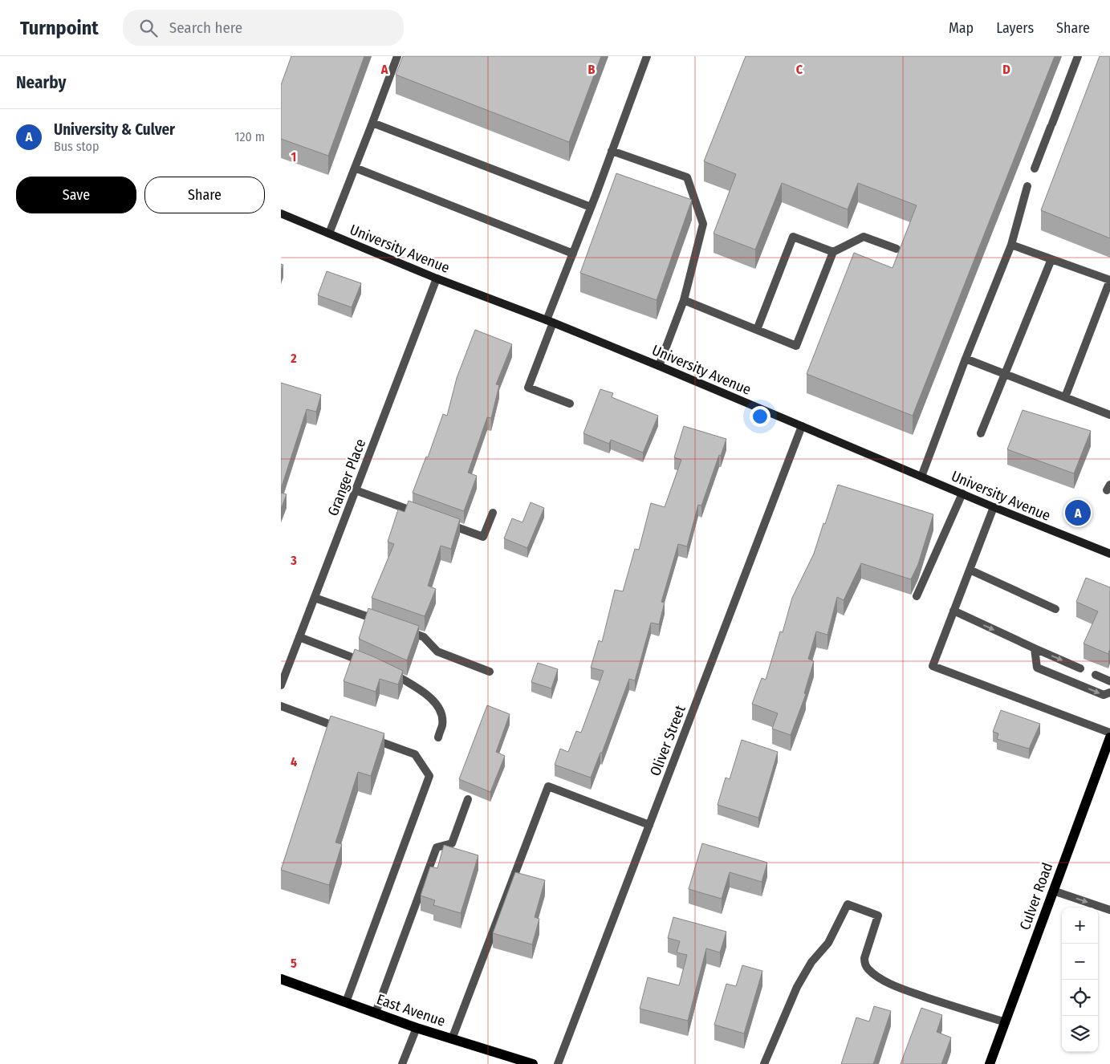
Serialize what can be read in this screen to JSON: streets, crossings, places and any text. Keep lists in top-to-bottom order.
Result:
{
  "streets": {
    "main road": ["University Avenue", "Culver Road", "East Avenue"],
    "street": ["Granger Place", "Oliver Street"]
  },
  "crossings": [
    ["University Avenue", "Granger Place"],
    ["University Avenue", "Oliver Street"]
  ],
  "page": {
    "header": "Turnpoint",
    "search": "Search here",
    "nav": ["Map", "Layers", "Share"],
    "heading": "Nearby",
    "list": [
      {
        "mark": "A",
        "name": "University & Culver",
        "note": "Bus stop",
        "value": "120 m"
      }
    ],
    "buttons": ["Save", "Share"],
    "pins": "A",
    "map_buttons": ["+", "−"]
  },
  "grid": {
    "columns": [
      "A",
      "B",
      "C",
      "D"
    ],
    "rows": [
      "1",
      "2",
      "3",
      "4",
      "5"
    ]
  }
}
